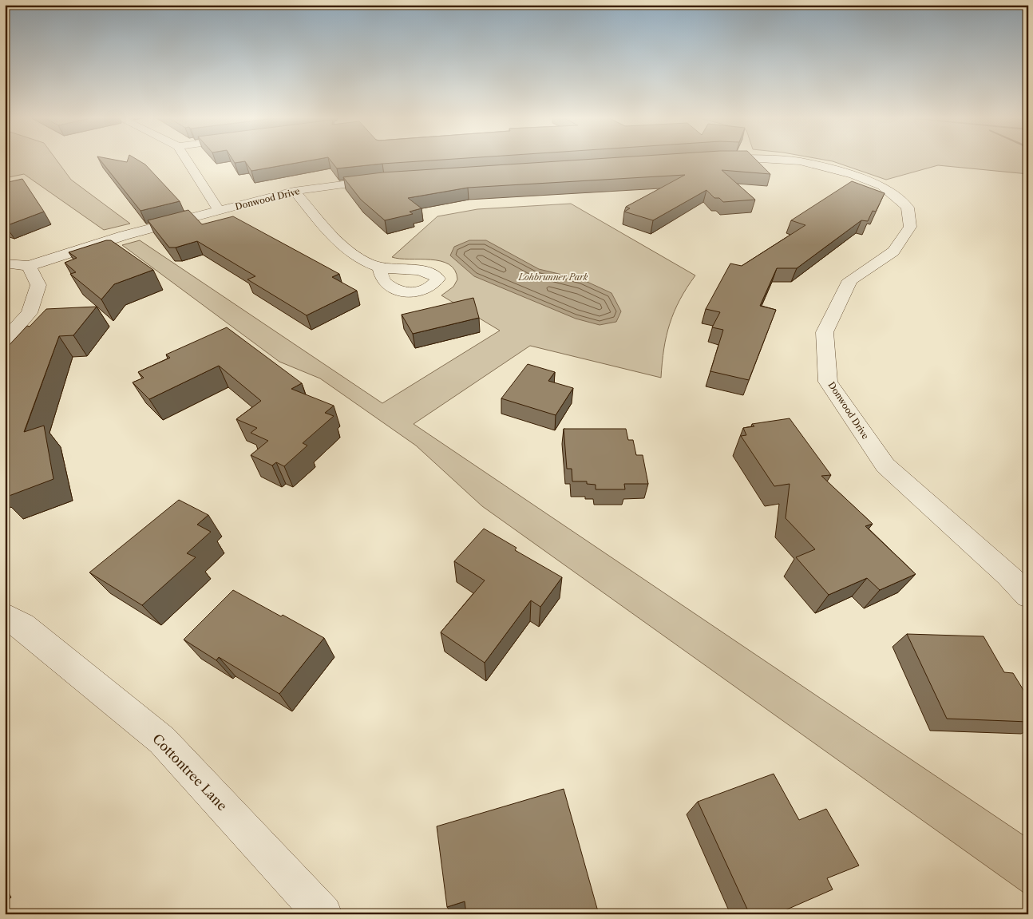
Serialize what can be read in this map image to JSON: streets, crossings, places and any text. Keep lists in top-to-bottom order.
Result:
{
  "streets": {
    "street": ["Donwood Drive", "Cottontree Lane"]
  },
  "parks": ["Lohbrunner Park"]
}
